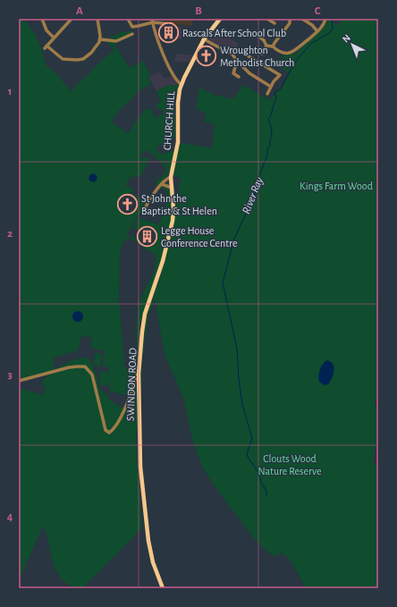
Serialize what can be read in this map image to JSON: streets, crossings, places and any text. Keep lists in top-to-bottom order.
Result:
{
  "streets": {
    "main road": ["CHURCH HILL", "SWINDON ROAD"]
  },
  "crossings": [
    ["CHURCH HILL", "SWINDON ROAD"]
  ],
  "water": ["River Ray"],
  "parks": ["Kings Farm Wood", "Clouts Wood Nature Reserve"],
  "places": {
    "building": ["Rascals After School Club", "Legge House Conference Centre"],
    "church": ["Wroughton Methodist Church", "St John the Baptist & St Helen"]
  },
  "north": "top left",
  "grid": {
    "columns": ["A", "B", "C"],
    "rows": [
      "1",
      "2",
      "3",
      "4"
    ]
  }
}
